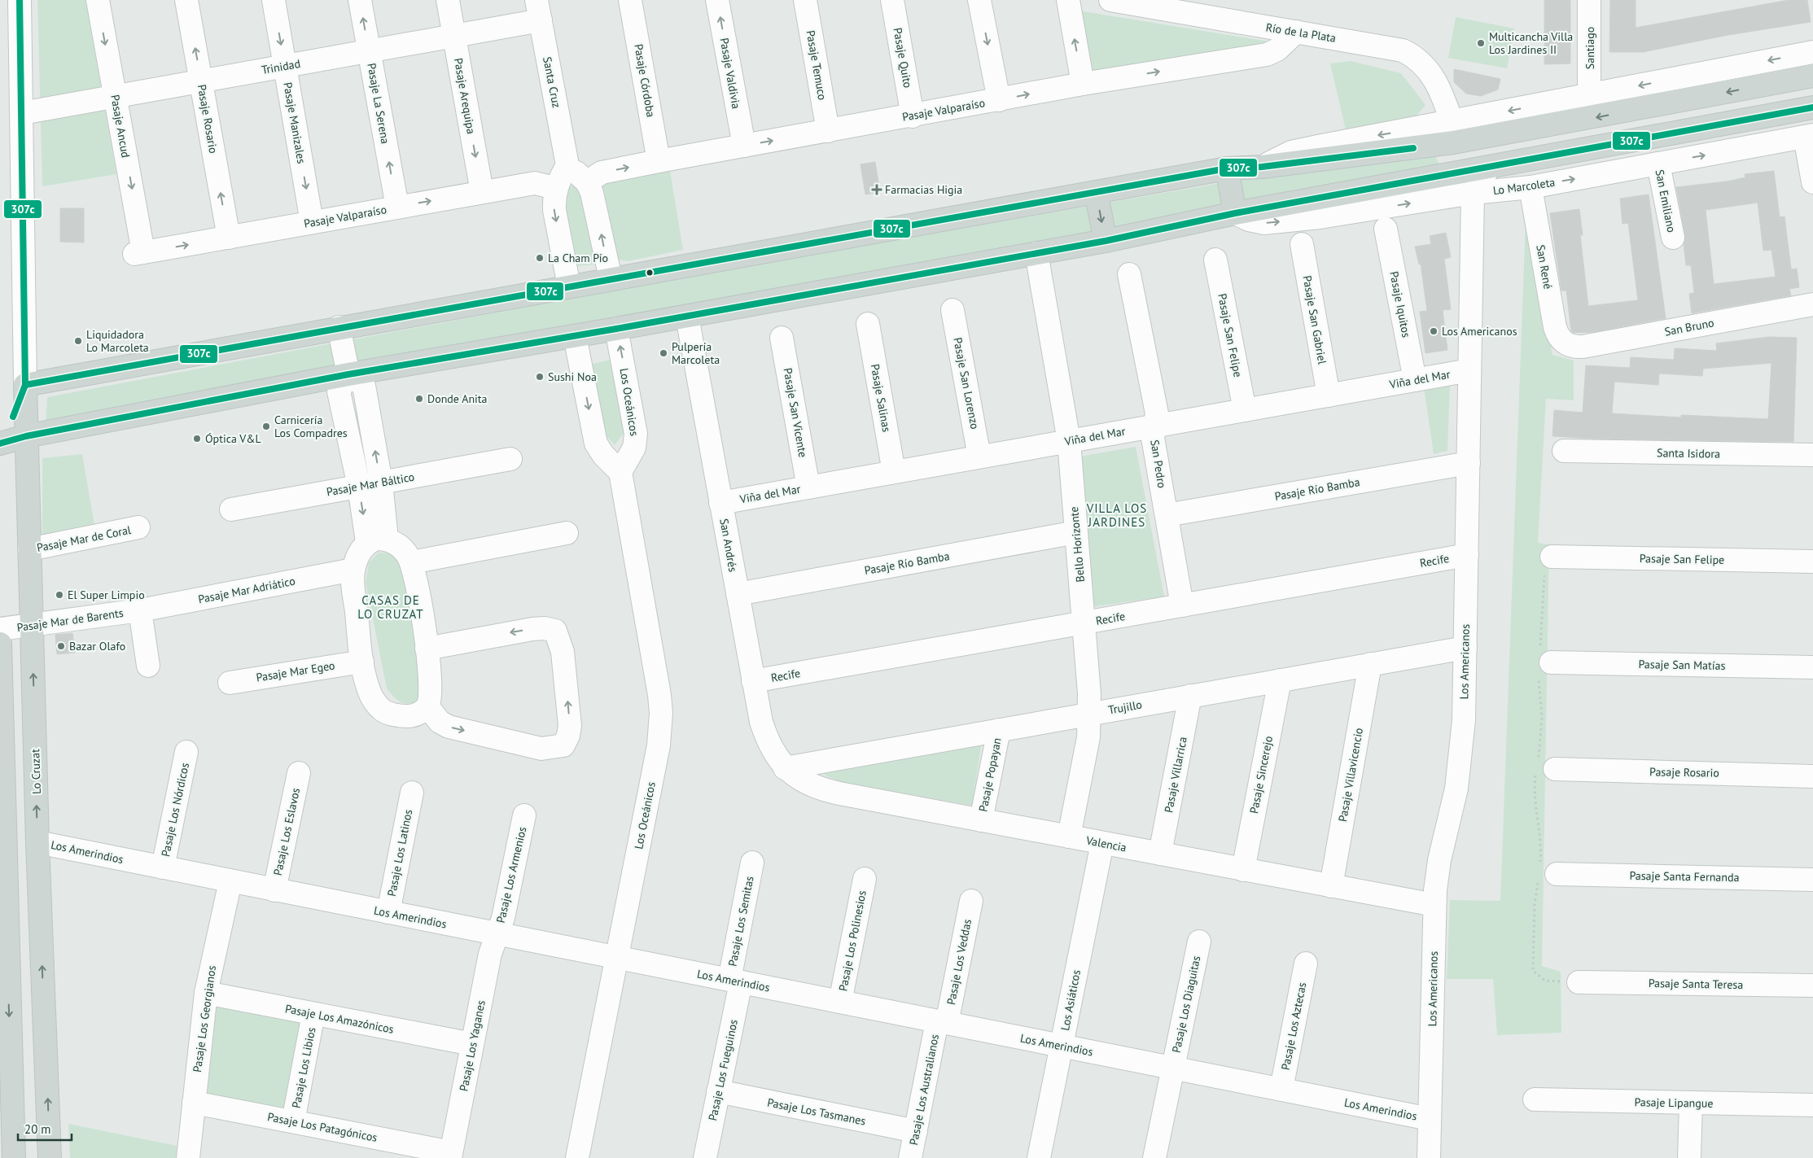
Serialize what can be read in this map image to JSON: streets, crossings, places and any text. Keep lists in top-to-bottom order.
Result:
{
  "streets": {
    "main road": ["Lo Cruzat"],
    "street": [
      "Río de la Plata",
      "Santiago",
      "Pasaje Quito",
      "Pasaje Temuco",
      "Trinidad",
      "Pasaje Valdivia",
      "Pasaje Córdoba",
      "Santa Cruz",
      "Pasaje Arequipa",
      "Pasaje La Serena",
      "Pasaje Valparaíso",
      "Pasaje Rosario",
      "Pasaje Manizales",
      "Pasaje Ancud",
      "Lo Marcoleta",
      "San Emiliano",
      "San René",
      "Pasaje Iquitos",
      "Pasaje San Gabriel",
      "San Bruno",
      "Pasaje San Felipe",
      "Viña del Mar",
      "Pasaje San Lorenzo",
      "Pasaje Salinas",
      "Los Oceánicos",
      "Pasaje San Vicente",
      "Santa Isidora",
      "San Pedro",
      "Pasaje Mar Báltico",
      "Pasaje Río Bamba",
      "Pasaje Mar de Coral",
      "Bello Horizonte",
      "San Andrés",
      "Recife",
      "Pasaje Mar Adriático",
      "Pasaje Mar de Barents",
      "Los Americanos",
      "Pasaje San Matías",
      "Pasaje Mar Egeo",
      "Trujillo",
      "Pasaje Popayan",
      "Pasaje Villarrica",
      "Pasaje Sincerejo",
      "Pasaje Villavicencio",
      "Pasaje Los Nórdicos",
      "Pasaje Los Eslavos",
      "Valencia",
      "Los Amerindios",
      "Pasaje Los Latinos",
      "Pasaje Los Armenios",
      "Pasaje Santa Fernanda",
      "Pasaje Los Semitas",
      "Pasaje Los Polinesios",
      "Pasaje Los Veddas",
      "Pasaje Santa Teresa",
      "Los Asiáticos",
      "Pasaje Los Diaguitas",
      "Pasaje Los Georgianos",
      "Pasaje Los Amazónicos",
      "Pasaje Los Aztecas",
      "Pasaje Los Yaganes",
      "Pasaje Los Libios",
      "Pasaje Los Fueguinos",
      "Pasaje Los Australianos",
      "Pasaje Lipangue",
      "Pasaje Los Tasmanes",
      "Pasaje Los Patagónicos"
    ]
  },
  "crossings": [
    ["Río de la Plata", "Pasaje Valparaíso"],
    ["Pasaje Quito", "Pasaje Valparaíso"],
    ["Pasaje Temuco", "Pasaje Valparaíso"],
    ["Trinidad", "Santa Cruz"],
    ["Trinidad", "Pasaje Arequipa"],
    ["Trinidad", "Pasaje La Serena"],
    ["Trinidad", "Pasaje Rosario"],
    ["Trinidad", "Pasaje Manizales"],
    ["Trinidad", "Pasaje Ancud"],
    ["Trinidad", "Lo Cruzat"],
    ["Pasaje Valdivia", "Pasaje Valparaíso"],
    ["Pasaje Córdoba", "Pasaje Valparaíso"],
    ["Pasaje Arequipa", "Pasaje Valparaíso"],
    ["Pasaje La Serena", "Pasaje Valparaíso"],
    ["Pasaje Valparaíso", "Pasaje Rosario"],
    ["Pasaje Valparaíso", "Pasaje Manizales"],
    ["Pasaje Valparaíso", "Pasaje Ancud"],
    ["Lo Marcoleta", "San Emiliano"],
    ["Lo Marcoleta", "San René"],
    ["Lo Marcoleta", "Los Americanos"],
    ["San René", "San Bruno"],
    ["Pasaje Iquitos", "Viña del Mar"],
    ["Pasaje San Gabriel", "Viña del Mar"],
    ["Pasaje San Felipe", "Viña del Mar"],
    ["Viña del Mar", "Pasaje San Lorenzo"],
    ["Viña del Mar", "Pasaje Salinas"],
    ["Viña del Mar", "Pasaje San Vicente"],
    ["Viña del Mar", "San Pedro"],
    ["Viña del Mar", "Bello Horizonte"],
    ["Viña del Mar", "San Andrés"],
    ["Viña del Mar", "Los Americanos"],
    ["Los Oceánicos", "Los Amerindios"],
    ["San Pedro", "Pasaje Río Bamba"],
    ["San Pedro", "Recife"],
    ["Pasaje Río Bamba", "Bello Horizonte"],
    ["Pasaje Río Bamba", "San Andrés"],
    ["Pasaje Río Bamba", "Los Americanos"],
    ["Pasaje Mar de Coral", "Lo Cruzat"],
    ["Bello Horizonte", "Recife"],
    ["Bello Horizonte", "Trujillo"],
    ["Bello Horizonte", "Valencia"],
    ["San Andrés", "Recife"],
    ["San Andrés", "Trujillo"],
    ["San Andrés", "Valencia"],
    ["Recife", "Los Americanos"],
    ["Pasaje Mar Adriático", "Pasaje Mar de Barents"],
    ["Pasaje Mar de Barents", "Lo Cruzat"],
    ["Los Americanos", "Trujillo"],
    ["Los Americanos", "Valencia"],
    ["Los Americanos", "Los Amerindios"],
    ["Trujillo", "Pasaje Popayan"],
    ["Trujillo", "Pasaje Villarrica"],
    ["Trujillo", "Pasaje Sincerejo"],
    ["Trujillo", "Pasaje Villavicencio"],
    ["Trujillo", "Valencia"],
    ["Lo Cruzat", "Los Amerindios"],
    ["Pasaje Popayan", "Valencia"],
    ["Pasaje Villarrica", "Valencia"],
    ["Pasaje Sincerejo", "Valencia"],
    ["Pasaje Villavicencio", "Valencia"],
    ["Pasaje Los Nórdicos", "Los Amerindios"],
    ["Pasaje Los Eslavos", "Los Amerindios"],
    ["Valencia", "Los Asiáticos"],
    ["Los Amerindios", "Pasaje Los Latinos"],
    ["Los Amerindios", "Pasaje Los Armenios"],
    ["Los Amerindios", "Pasaje Los Semitas"],
    ["Los Amerindios", "Pasaje Los Polinesios"],
    ["Los Amerindios", "Pasaje Los Veddas"],
    ["Los Amerindios", "Los Asiáticos"],
    ["Los Amerindios", "Pasaje Los Diaguitas"],
    ["Los Amerindios", "Pasaje Los Georgianos"],
    ["Los Amerindios", "Pasaje Los Aztecas"],
    ["Los Amerindios", "Pasaje Los Yaganes"],
    ["Los Amerindios", "Pasaje Los Fueguinos"],
    ["Los Amerindios", "Pasaje Los Australianos"],
    ["Pasaje Los Armenios", "Pasaje Los Yaganes"],
    ["Pasaje Los Semitas", "Pasaje Los Fueguinos"],
    ["Pasaje Los Veddas", "Pasaje Los Australianos"],
    ["Pasaje Los Georgianos", "Pasaje Los Amazónicos"],
    ["Pasaje Los Georgianos", "Pasaje Los Patagónicos"],
    ["Pasaje Los Amazónicos", "Pasaje Los Yaganes"],
    ["Pasaje Los Amazónicos", "Pasaje Los Libios"],
    ["Pasaje Los Yaganes", "Pasaje Los Patagónicos"],
    ["Pasaje Los Libios", "Pasaje Los Patagónicos"],
    ["Pasaje Los Fueguinos", "Pasaje Los Tasmanes"],
    ["Pasaje Los Australianos", "Pasaje Los Tasmanes"]
  ],
  "one_way": [
    "Pasaje Valdivia",
    "Pasaje Arequipa",
    "Pasaje La Serena",
    "Pasaje Valparaíso",
    "Pasaje Rosario",
    "Pasaje Manizales",
    "Pasaje Ancud",
    "Lo Cruzat"
  ],
  "districts": ["VILLA LOS JARDINES", "CASAS DE LO CRUZAT"],
  "places": {
    "other": [
      "Multicancha Villa Los Jardines II",
      "La Cham Pío",
      "Los Americanos",
      "Liquidadora Lo Marcoleta",
      "Pulpería Marcoleta",
      "Sushi Noa",
      "Donde Anita",
      "Carnicería Los Compadres",
      "Óptica V&L",
      "El Super Limpio",
      "Bazar Olafo"
    ],
    "health": ["Farmacias Higia"]
  },
  "lines": ["transit line 307c"],
  "scale_bar": "20 m"
}
